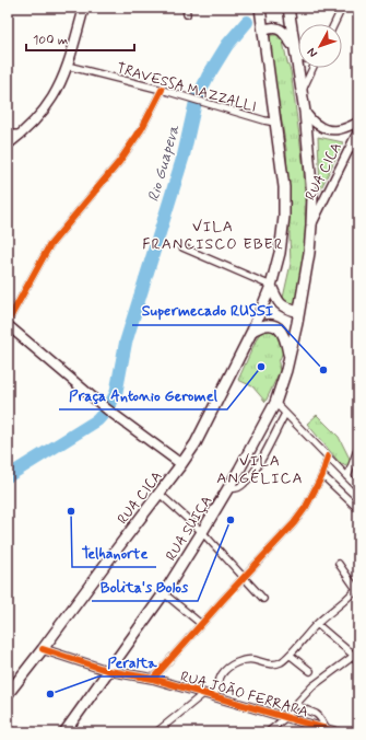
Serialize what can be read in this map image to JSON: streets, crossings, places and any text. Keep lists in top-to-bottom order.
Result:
{
  "streets": {
    "main road": ["RUA CICA", "RUA SUIÇA"],
    "street": ["TRAVESSA MAZZALLI", "RUA JOÃO FERRARA"]
  },
  "crossings": [
    ["TRAVESSA MAZZALLI", "RUA CICA"],
    ["RUA CICA", "RUA SUIÇA"],
    ["RUA CICA", "RUA JOÃO FERRARA"],
    ["RUA SUIÇA", "RUA JOÃO FERRARA"]
  ],
  "districts": ["VILA FRANCISCO EBER", "VILA ANGÉLICA"],
  "water": ["Rio Guapeva"],
  "places": [
    "Praça Antonio Geromel",
    "Supermecado RUSSI",
    "Telhanorte",
    "Bolita's Bolos",
    "Peralta"
  ],
  "scale_bar": "100 m",
  "north": "bottom left"
}
